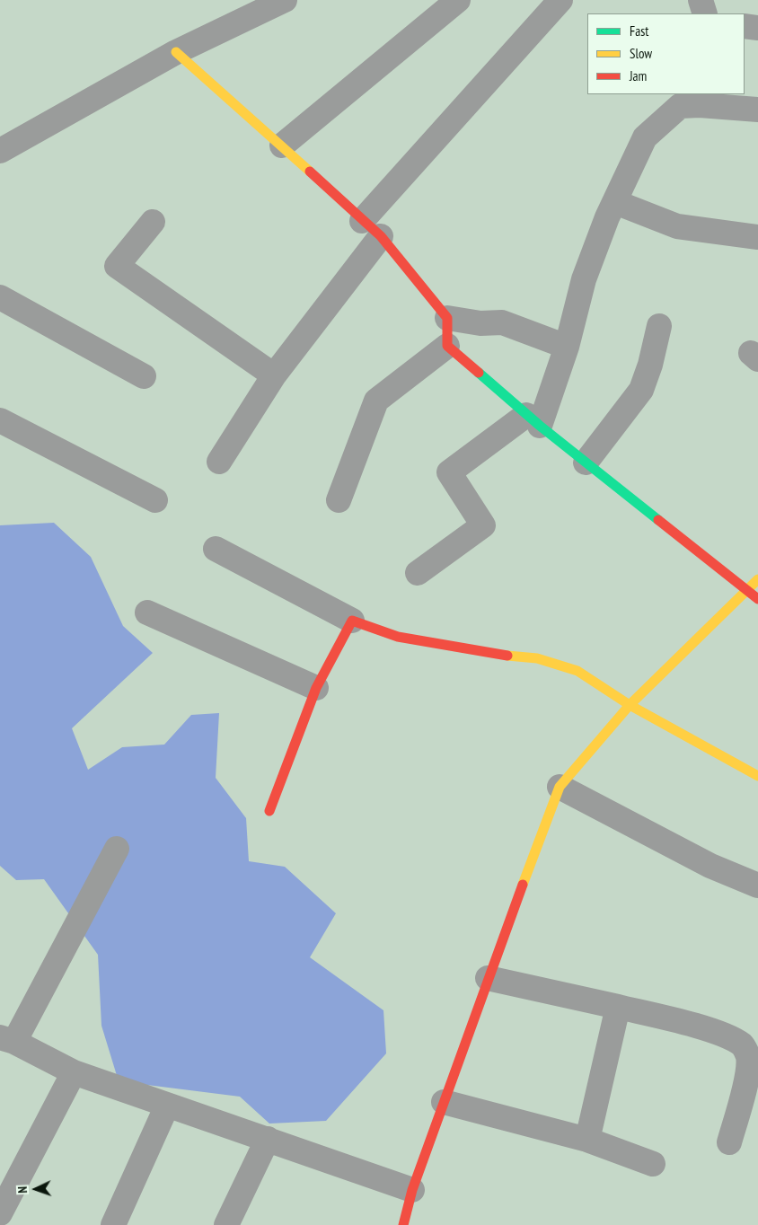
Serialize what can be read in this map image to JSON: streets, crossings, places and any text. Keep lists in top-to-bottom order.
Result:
{
  "legend": ["Fast", "Slow", "Jam"],
  "north": "left"
}
